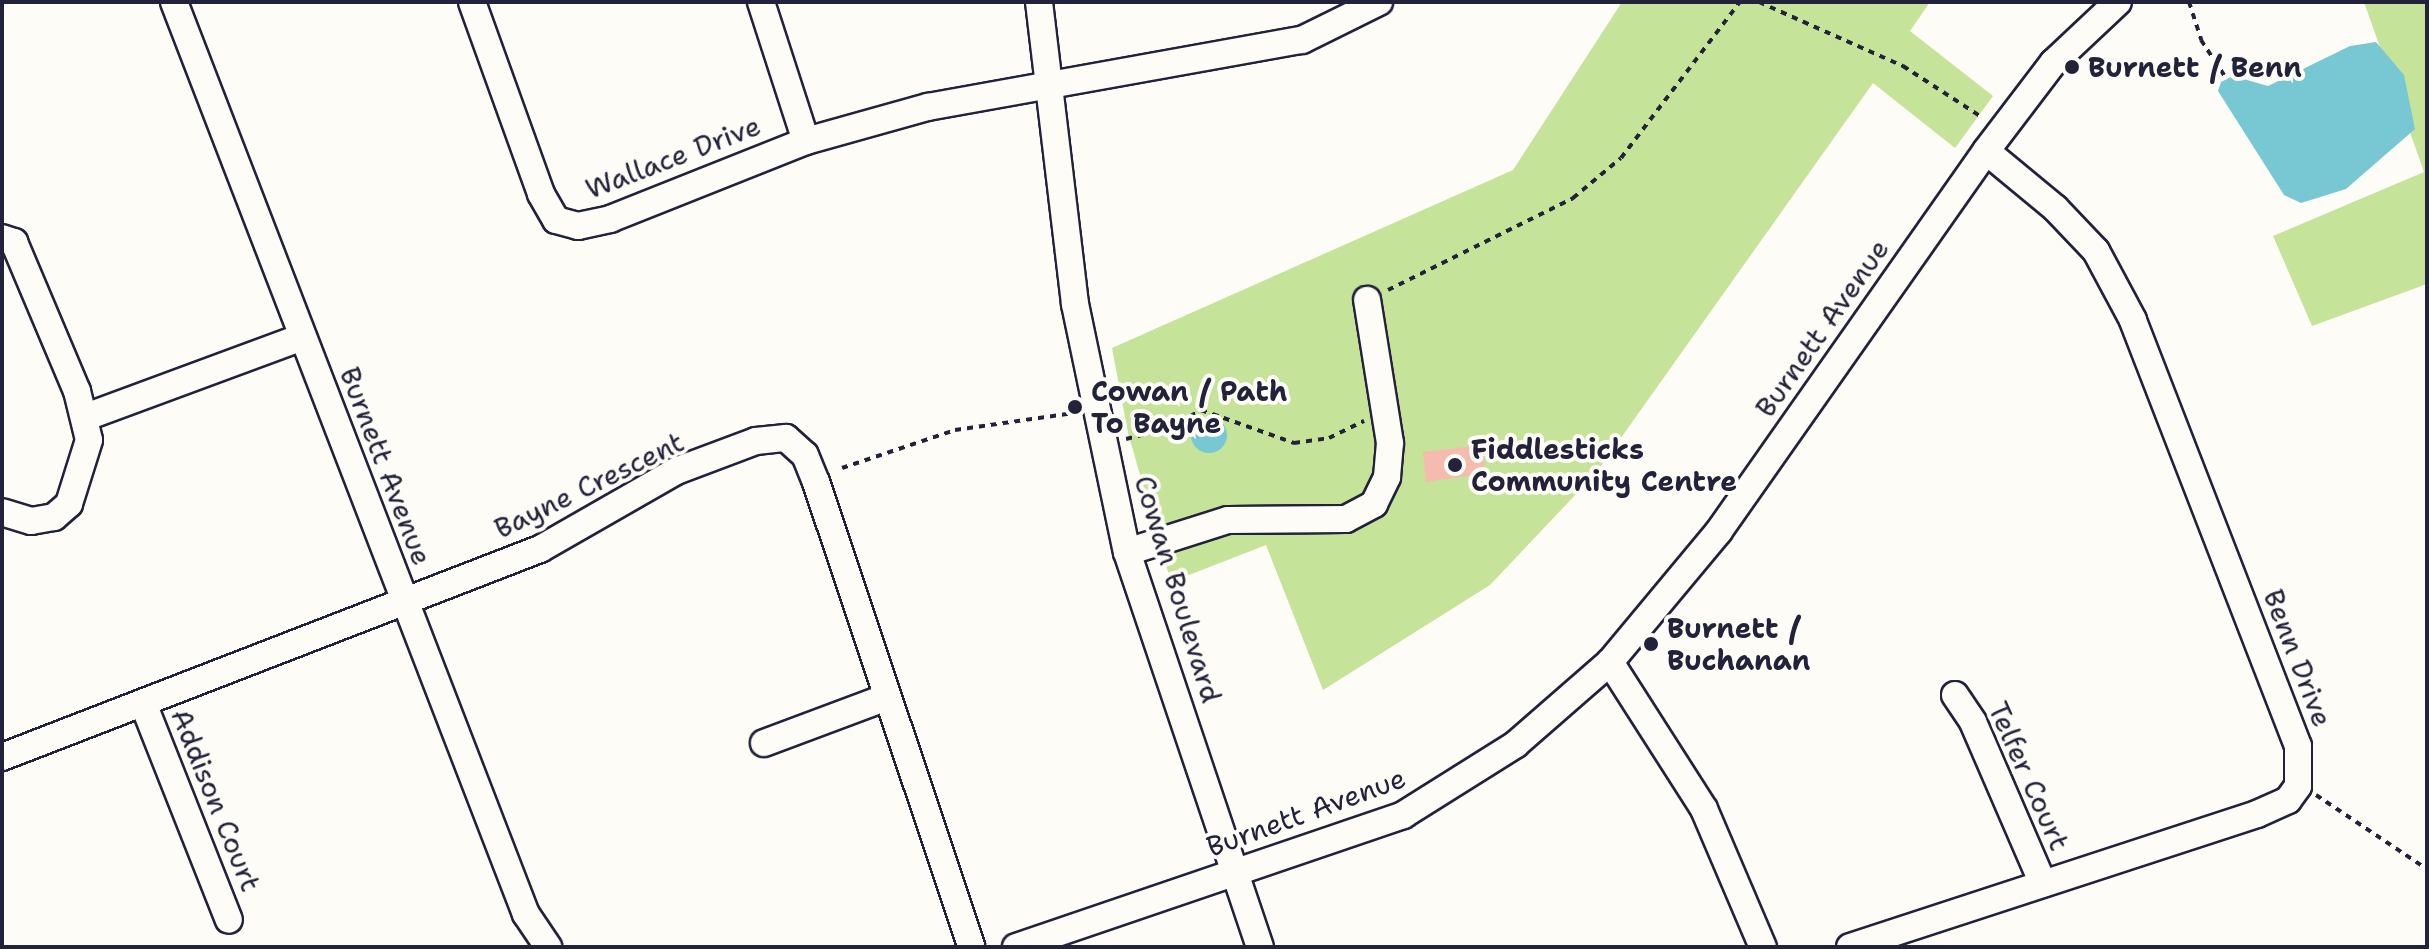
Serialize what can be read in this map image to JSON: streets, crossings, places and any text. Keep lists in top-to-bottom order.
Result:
{
  "streets": {
    "street": [
      "Wallace Drive",
      "Burnett Avenue",
      "Bayne Crescent",
      "Cowan Boulevard",
      "Benn Drive",
      "Telfer Court",
      "Addison Court"
    ]
  },
  "crossings": [
    ["Wallace Drive", "Cowan Boulevard"],
    ["Burnett Avenue", "Bayne Crescent"],
    ["Burnett Avenue", "Cowan Boulevard"],
    ["Burnett Avenue", "Benn Drive"],
    ["Bayne Crescent", "Addison Court"]
  ],
  "places": [
    "Burnett / Benn",
    "Cowan / Path To Bayne",
    "Fiddlesticks Community Centre",
    "Burnett / Buchanan"
  ]
}
